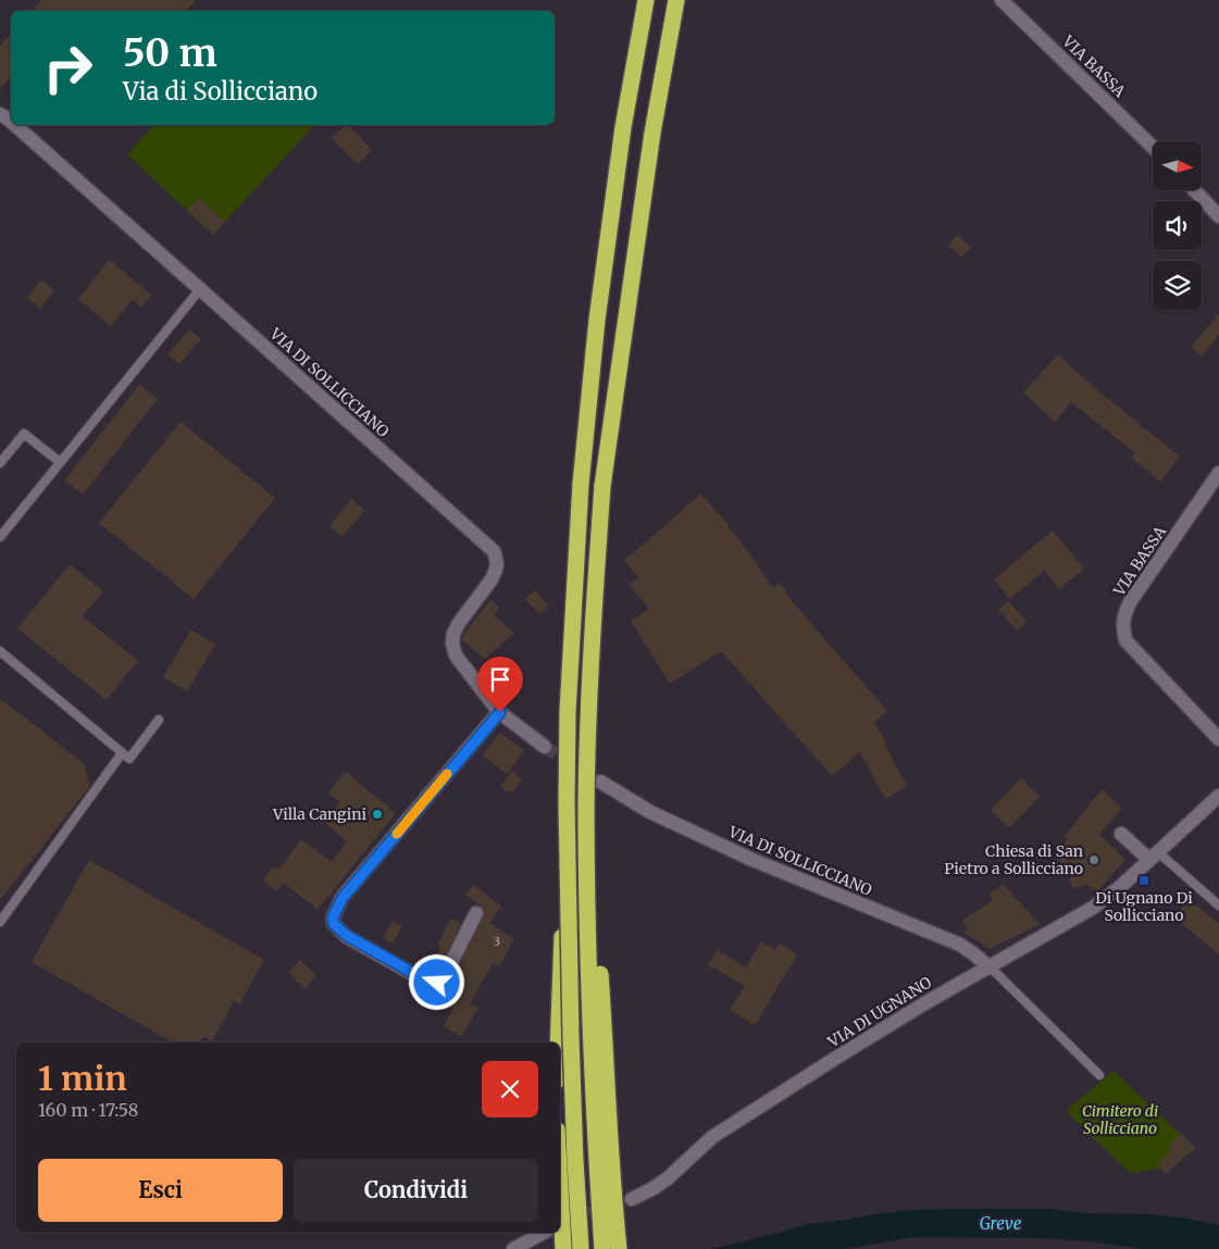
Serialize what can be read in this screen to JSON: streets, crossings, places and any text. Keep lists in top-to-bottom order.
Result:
{
  "streets": {
    "street": ["VIA BASSA", "VIA DI SOLLICCIANO", "VIA DI UGNANO"]
  },
  "crossings": [
    ["VIA DI SOLLICCIANO", "VIA DI UGNANO"]
  ],
  "water": ["Greve"],
  "parks": ["Cimitero di Sollicciano"],
  "places": {
    "other": ["Villa Cangini", "Chiesa di San Pietro a Sollicciano"],
    "transit": ["Di Ugnano Di Sollicciano"]
  },
  "house_numbers": ["3"],
  "north": "right",
  "page": {
    "turn": ["50 m", "Via di Sollicciano"],
    "heading": ["1 min", "160 m · 17:58"],
    "buttons": ["Esci", "Condividi"]
  }
}
